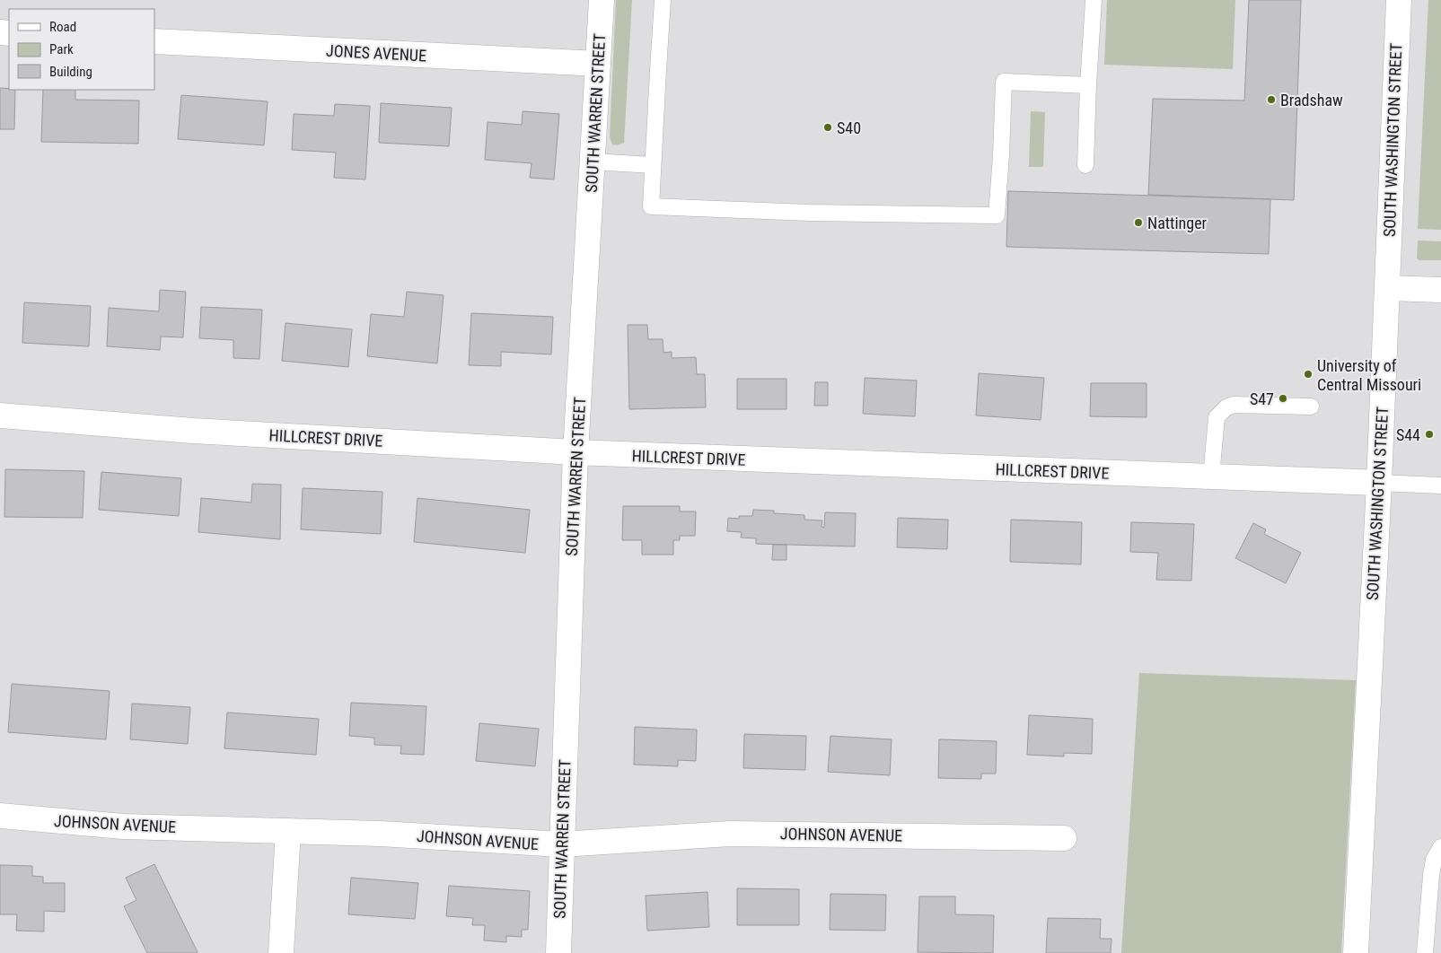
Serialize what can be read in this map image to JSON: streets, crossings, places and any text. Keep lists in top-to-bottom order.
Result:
{
  "streets": {
    "street": [
      "JONES AVENUE",
      "SOUTH WARREN STREET",
      "SOUTH WASHINGTON STREET",
      "HILLCREST DRIVE",
      "JOHNSON AVENUE"
    ]
  },
  "crossings": [
    ["JONES AVENUE", "SOUTH WARREN STREET"],
    ["SOUTH WARREN STREET", "HILLCREST DRIVE"],
    ["SOUTH WARREN STREET", "JOHNSON AVENUE"],
    ["SOUTH WASHINGTON STREET", "HILLCREST DRIVE"]
  ],
  "places": [
    "Bradshaw",
    "S40",
    "Nattinger",
    "University of Central Missouri",
    "S47",
    "S44"
  ],
  "legend": ["Road", "Park", "Building"]
}
